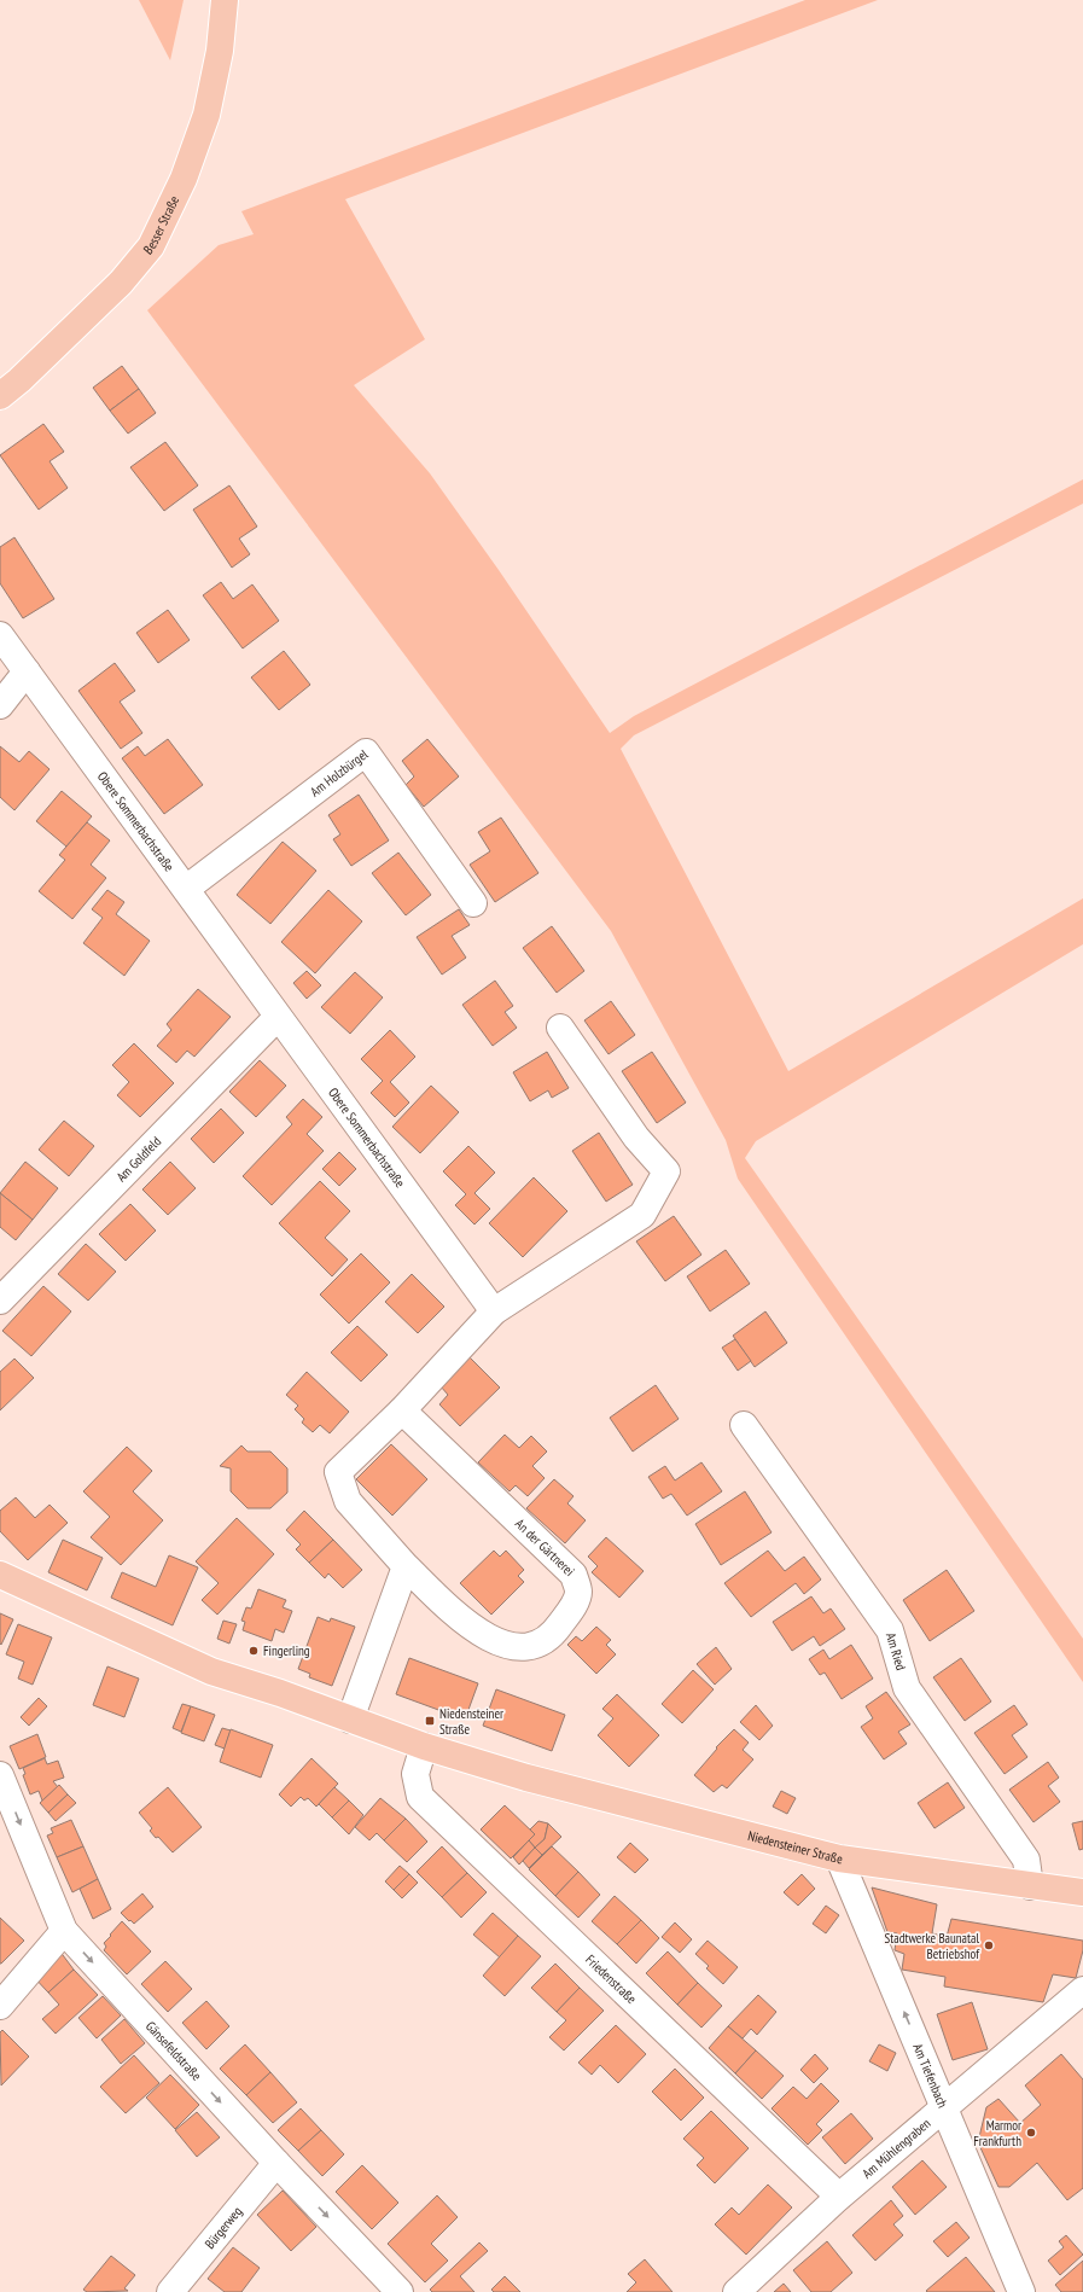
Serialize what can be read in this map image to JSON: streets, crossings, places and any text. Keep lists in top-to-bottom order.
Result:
{
  "streets": {
    "main road": ["Besser Straße", "Niedensteiner Straße"],
    "street": [
      "Am Holzbürgel",
      "Obere Sommerbachstraße",
      "Am Goldfeld",
      "An der Gärtnerei",
      "Am Ried",
      "Friedenstraße",
      "Gänsefeldstraße",
      "Am Tiefenbach",
      "Am Mühlengraben",
      "Bürgerweg"
    ]
  },
  "crossings": [
    ["Am Holzbürgel", "Obere Sommerbachstraße"],
    ["Obere Sommerbachstraße", "Am Goldfeld"],
    ["Obere Sommerbachstraße", "An der Gärtnerei"],
    ["Am Ried", "Niedensteiner Straße"],
    ["Niedensteiner Straße", "Friedenstraße"],
    ["Niedensteiner Straße", "Am Tiefenbach"],
    ["Friedenstraße", "Am Mühlengraben"],
    ["Gänsefeldstraße", "Bürgerweg"],
    ["Am Tiefenbach", "Am Mühlengraben"]
  ],
  "one_way": ["Gänsefeldstraße", "Am Tiefenbach"],
  "places": {
    "other": ["Fingerling", "Stadtwerke Baunatal Betriebshof", "Marmor Frankfurth"],
    "transit": ["Niedensteiner Straße"]
  }
}
